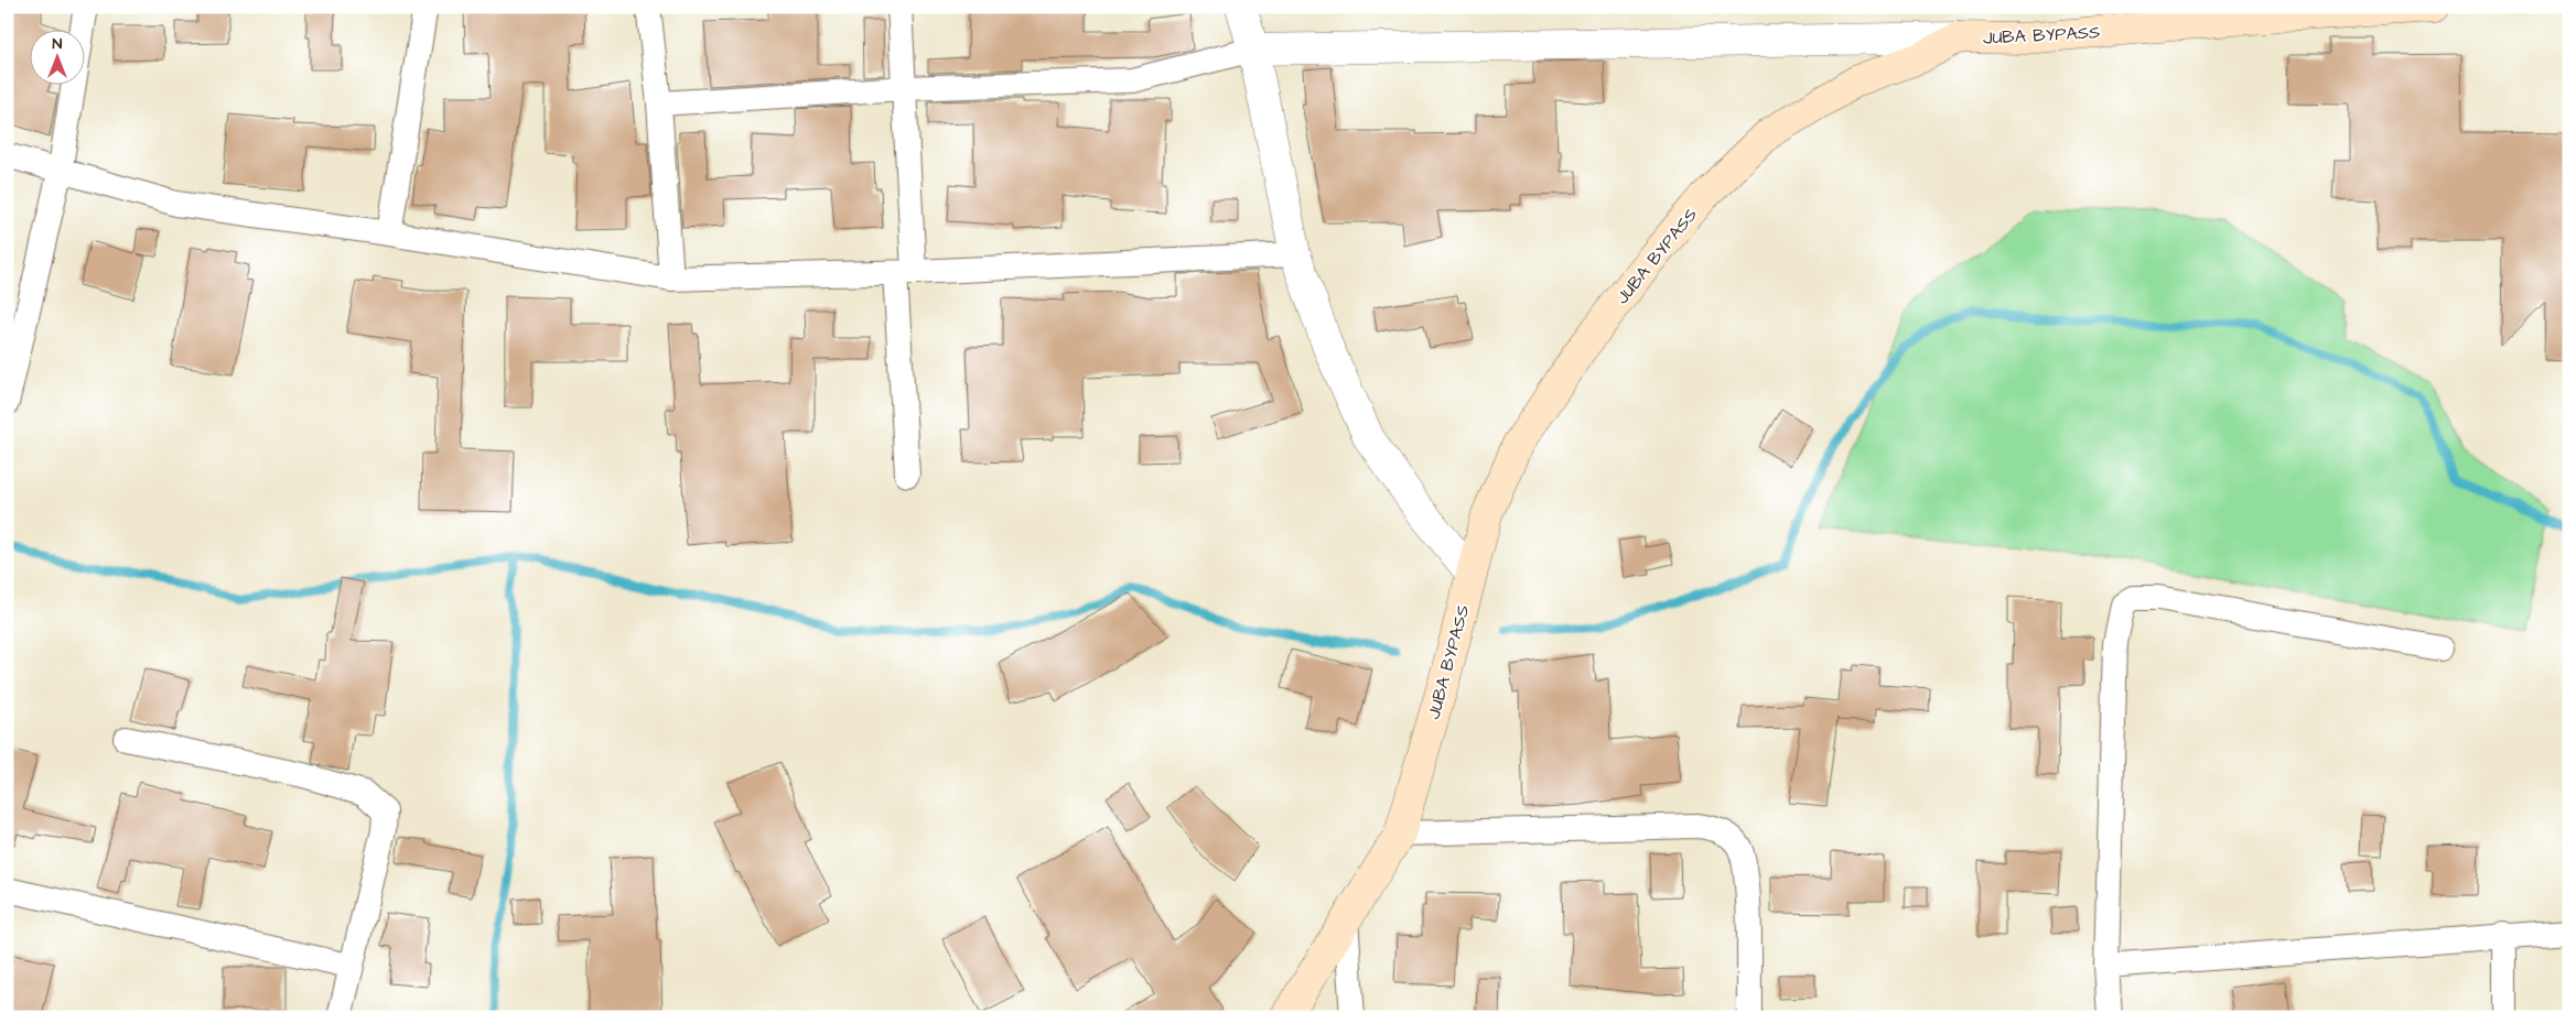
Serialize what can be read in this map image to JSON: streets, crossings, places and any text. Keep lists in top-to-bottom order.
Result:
{
  "streets": {
    "main road": ["JUBA BYPASS"]
  },
  "north": "top"
}
